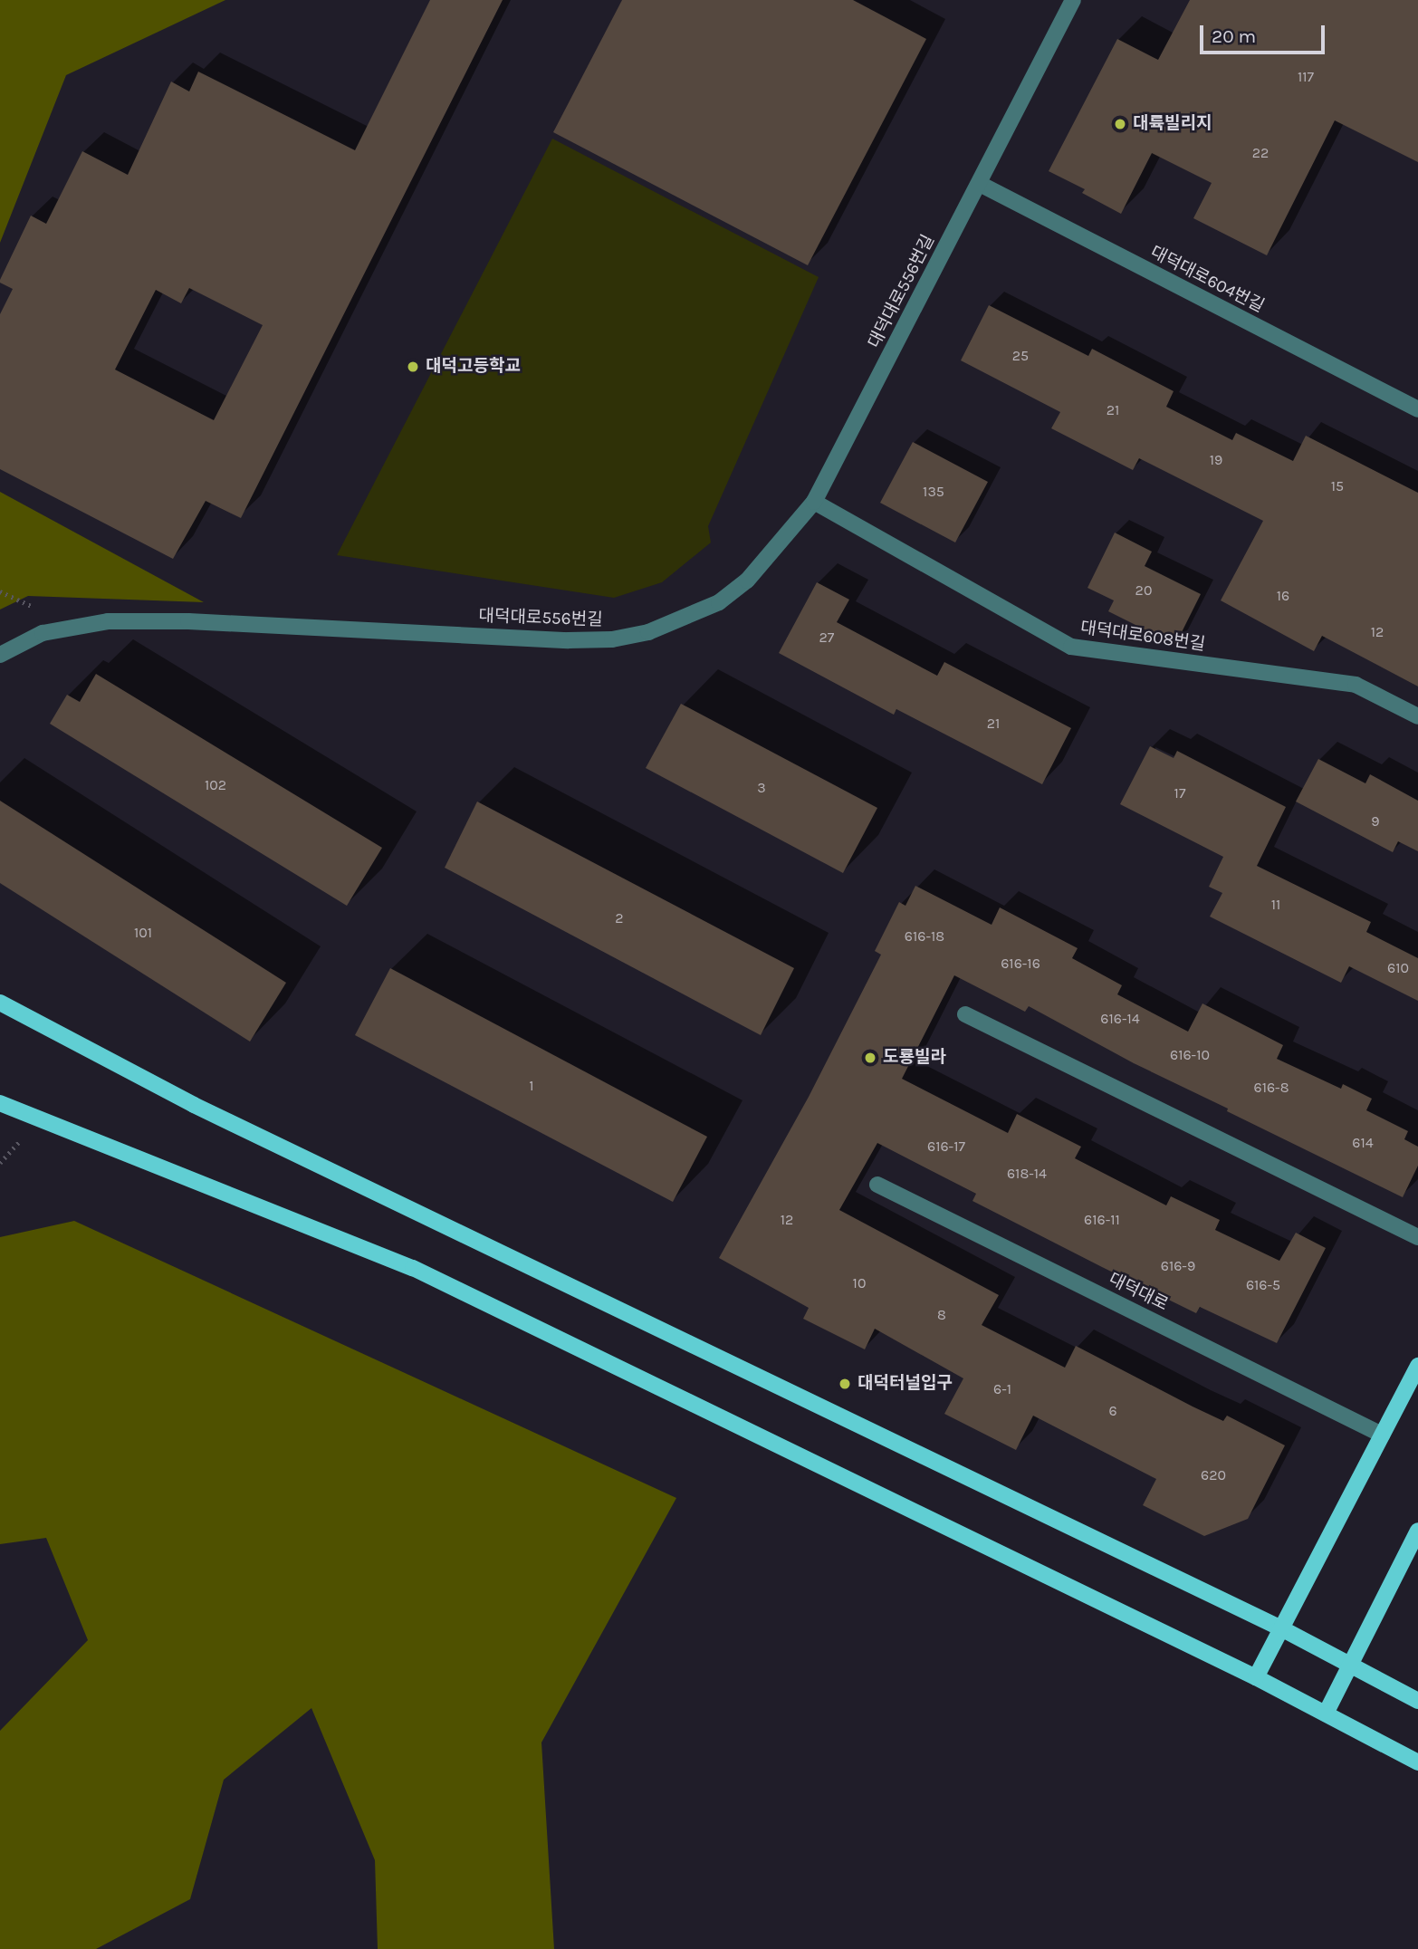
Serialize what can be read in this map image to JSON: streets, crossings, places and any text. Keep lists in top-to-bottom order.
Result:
{
  "streets": {
    "street": [
      "대덕대로604번길",
      "대덕대로556번길",
      "대덕대로608번길",
      "대덕대로"
    ]
  },
  "crossings": [
    ["대덕대로604번길", "대덕대로556번길"],
    ["대덕대로556번길", "대덕대로608번길"]
  ],
  "places": [
    "대륙빌리지",
    "대덕고등학교",
    "도룡빌라",
    "대덕터널입구"
  ],
  "house_numbers": [
    "117",
    "22",
    "25",
    "21",
    "19",
    "15",
    "135",
    "20",
    "16",
    "12",
    "27",
    "21",
    "102",
    "3",
    "17",
    "9",
    "11",
    "2",
    "101",
    "616-18",
    "616-16",
    "610",
    "616-14",
    "616-10",
    "1",
    "616-8",
    "614",
    "616-17",
    "618-14",
    "12",
    "616-11",
    "616-9",
    "10",
    "616-5",
    "8",
    "6-1",
    "6",
    "620"
  ],
  "scale_bar": "20 m"
}
